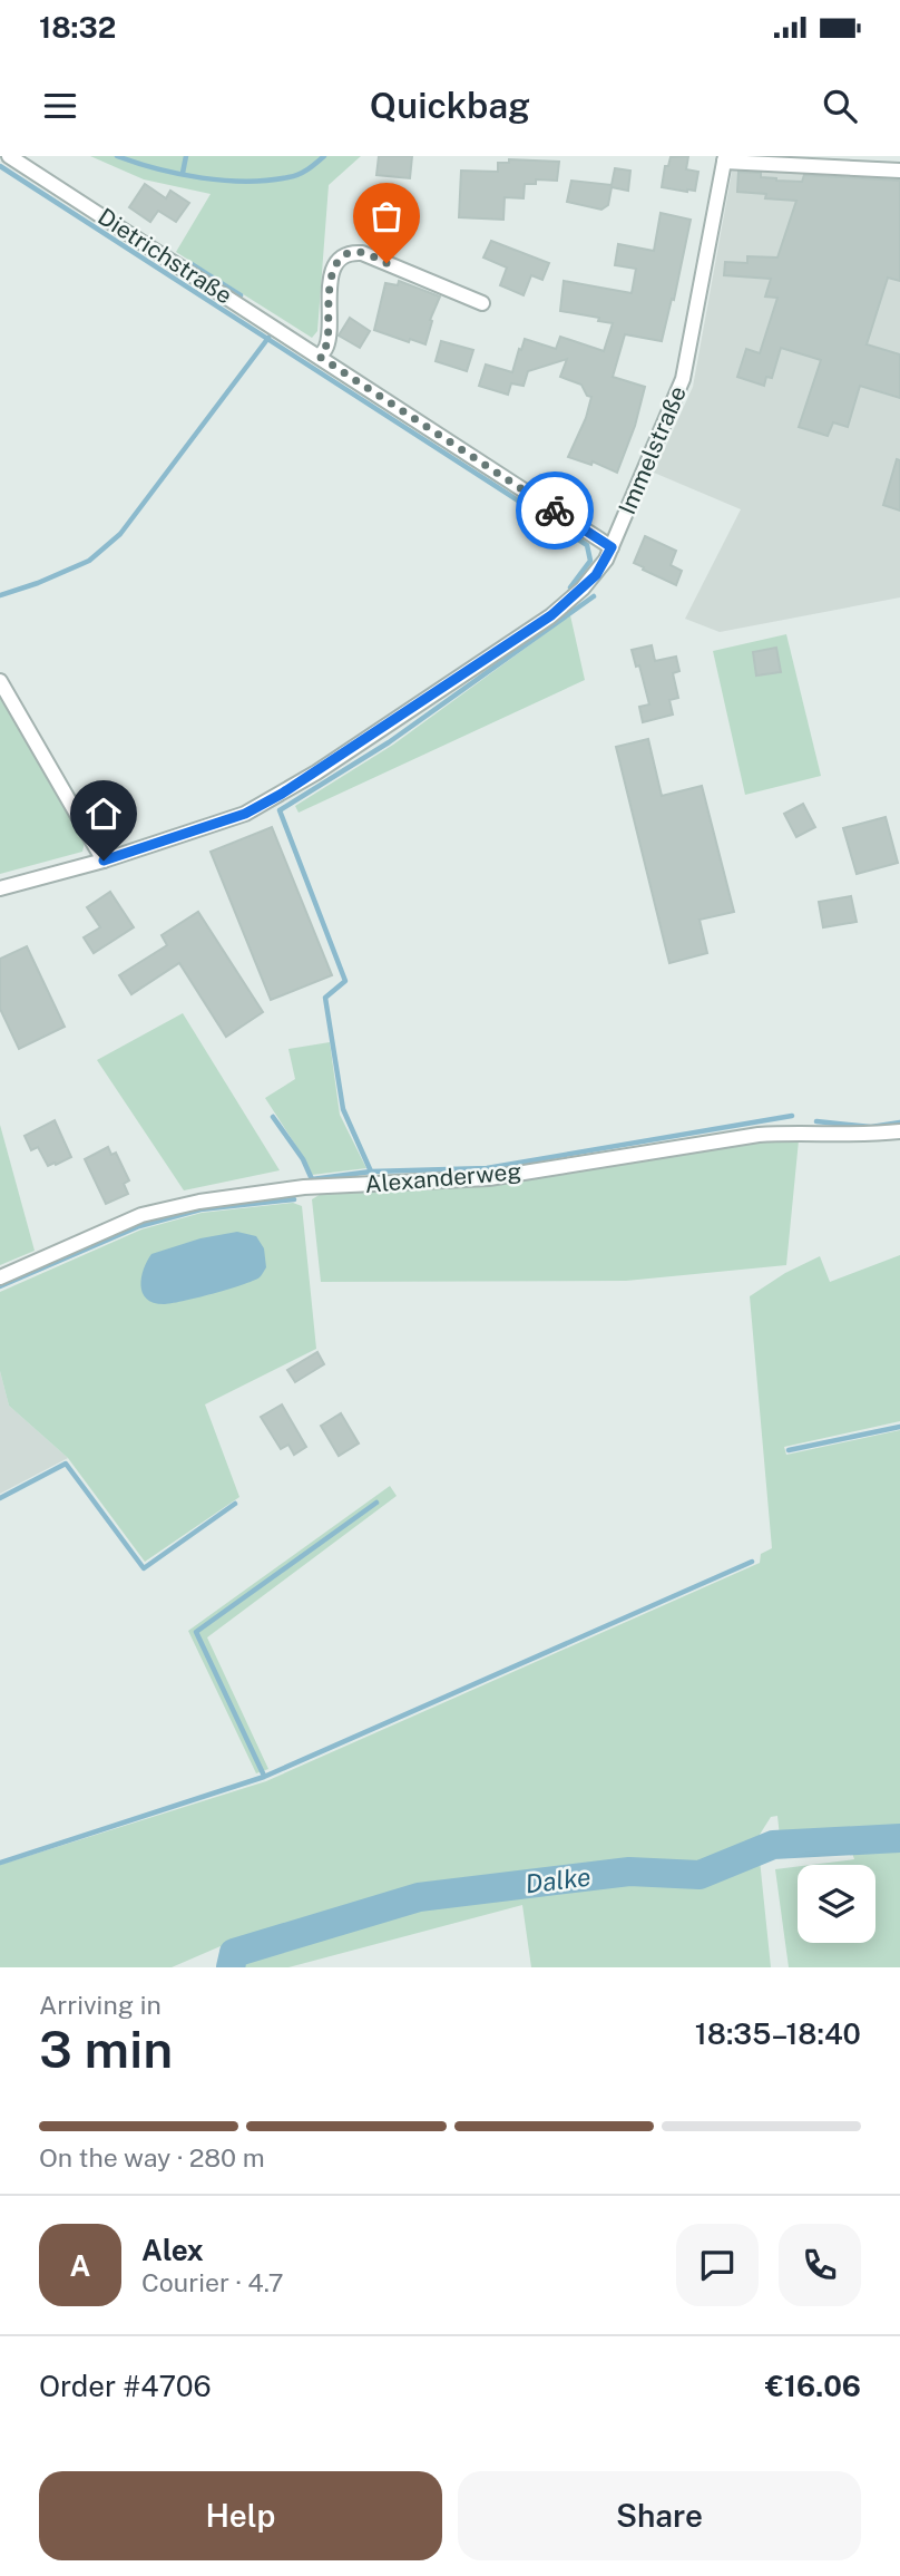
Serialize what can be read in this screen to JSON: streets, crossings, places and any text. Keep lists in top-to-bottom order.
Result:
{
  "streets": {
    "street": ["Dietrichstraße", "Immelstraße", "Alexanderweg"]
  },
  "crossings": [
    ["Dietrichstraße", "Immelstraße"]
  ],
  "water": ["Dalke"],
  "page": {
    "status": "18:32",
    "header": "Quickbag",
    "heading": ["3 min", "Arriving in", "18:35–18:40"],
    "panel": [
      "Alex",
      "Courier · 4.7",
      "Order #4706",
      "€16.06"
    ],
    "bar": "On the way · 280 m",
    "round": "A",
    "buttons": ["Help", "Share"]
  }
}
